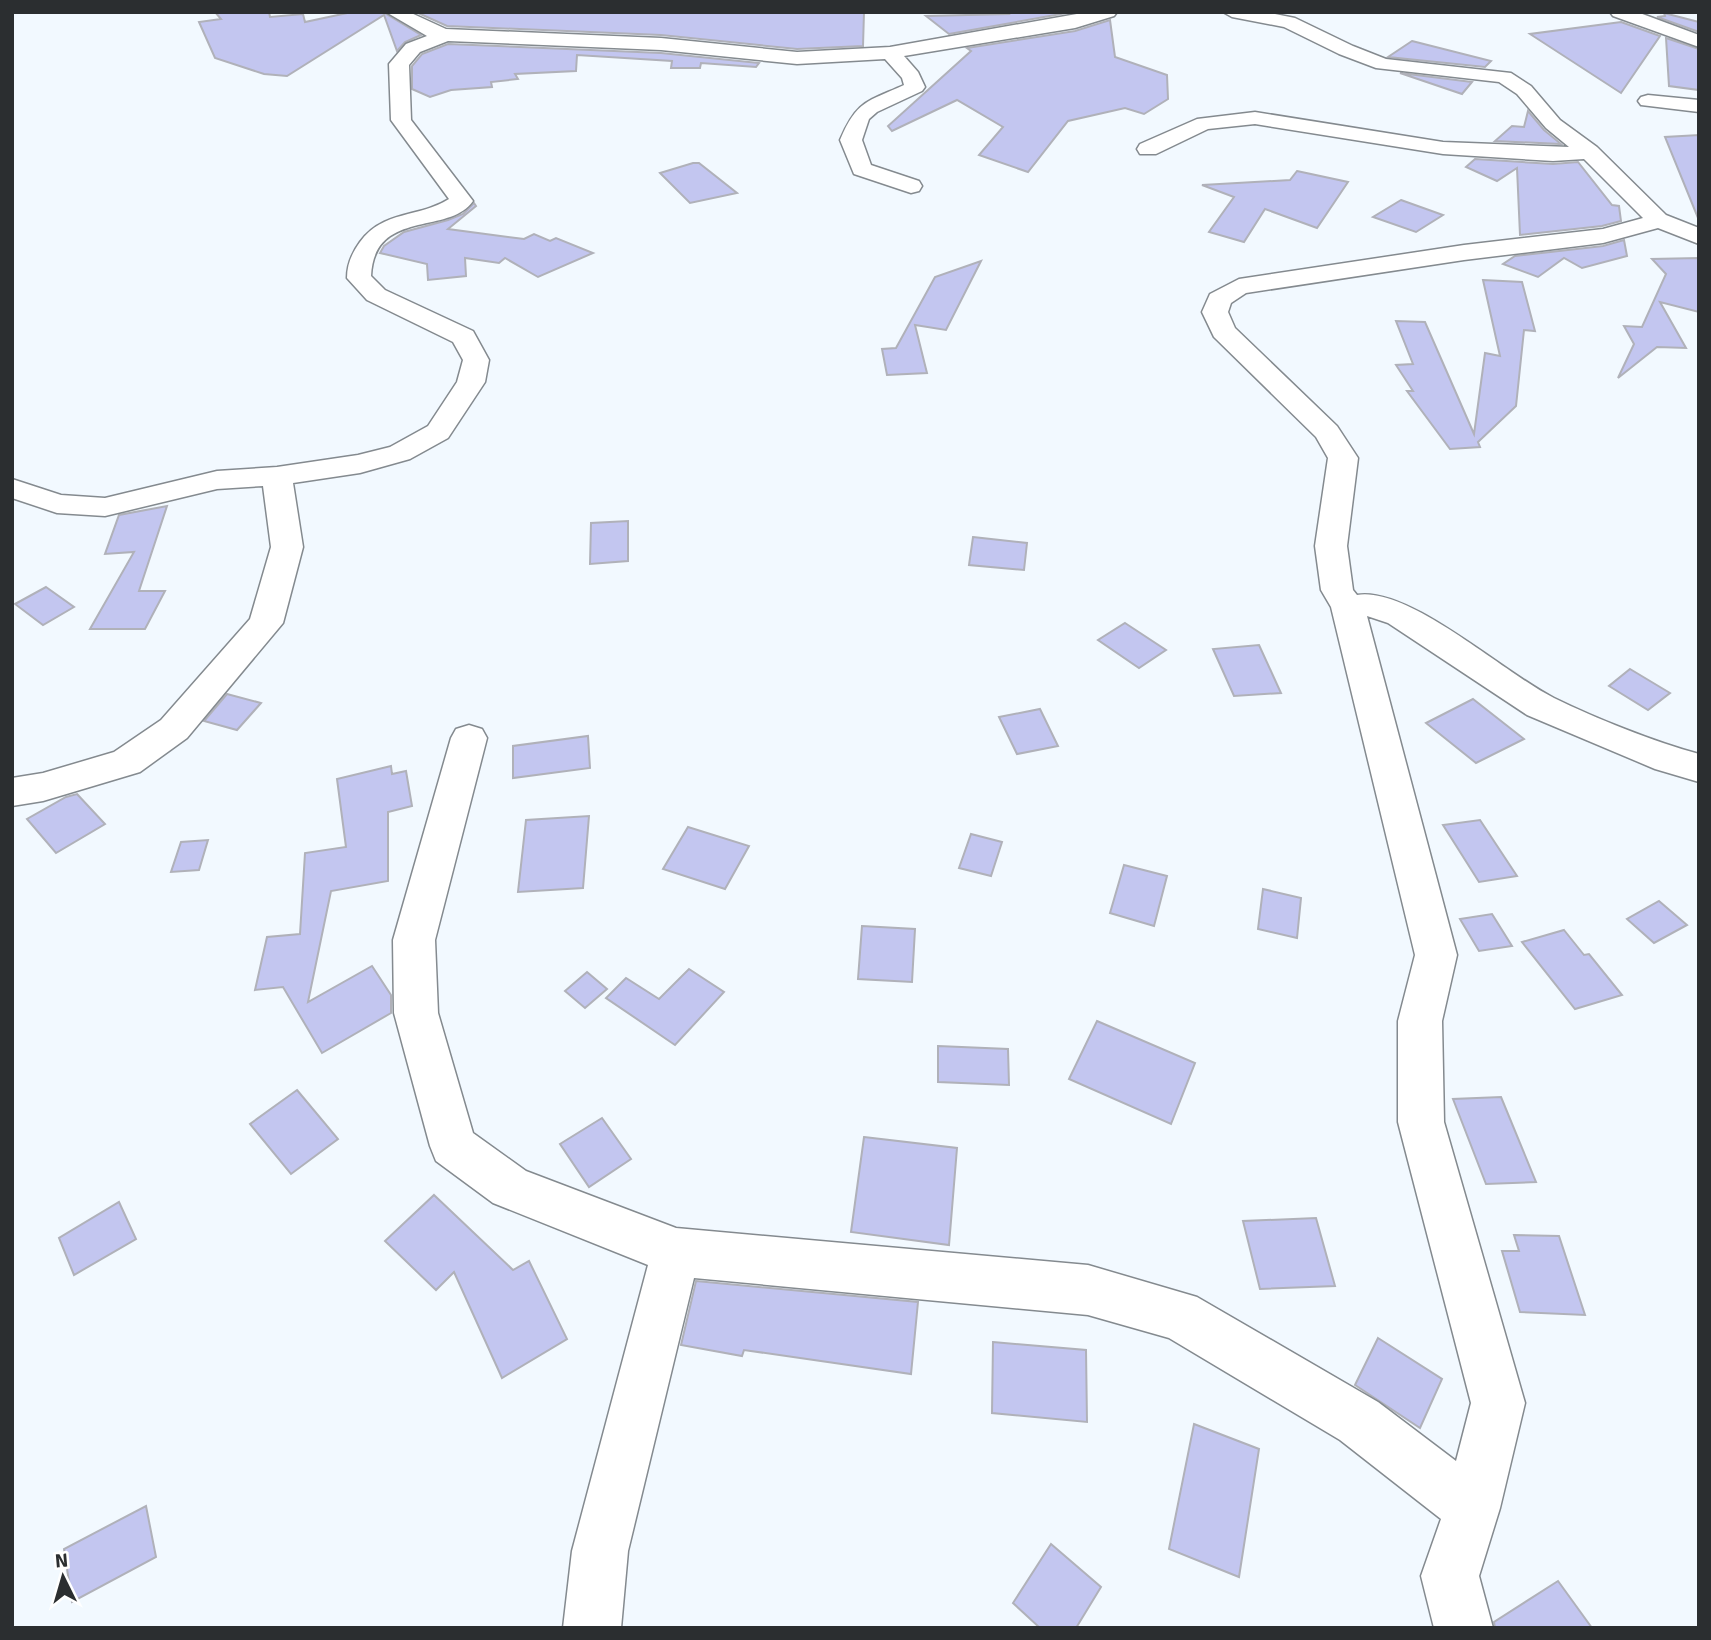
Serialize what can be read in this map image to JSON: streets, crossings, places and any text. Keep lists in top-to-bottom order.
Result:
{
  "north": "top"
}
